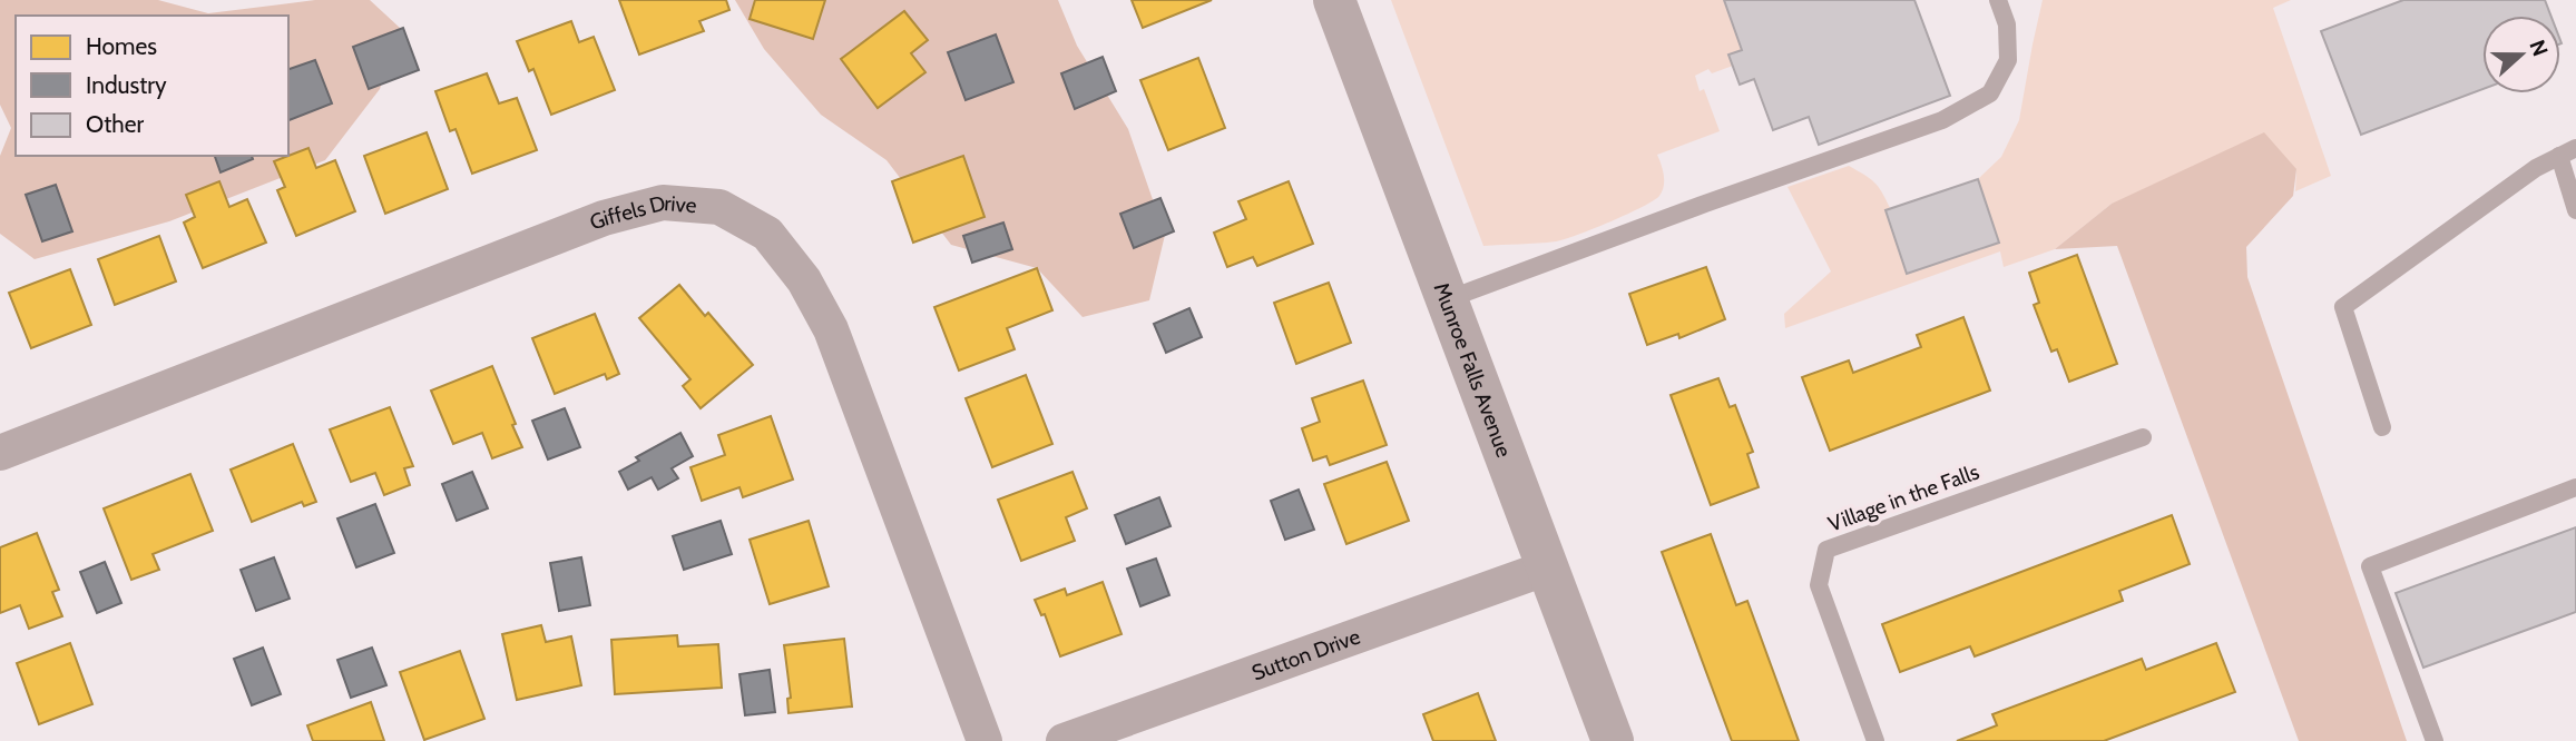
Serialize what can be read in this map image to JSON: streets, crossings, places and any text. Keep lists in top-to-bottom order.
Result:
{
  "streets": {
    "street": ["Giffels Drive", "Munroe Falls Avenue", "Sutton Drive"],
    "lane": ["Village in the Falls"]
  },
  "crossings": [
    ["Munroe Falls Avenue", "Sutton Drive"]
  ],
  "legend": ["Homes", "Industry", "Other"],
  "north": "right"
}
